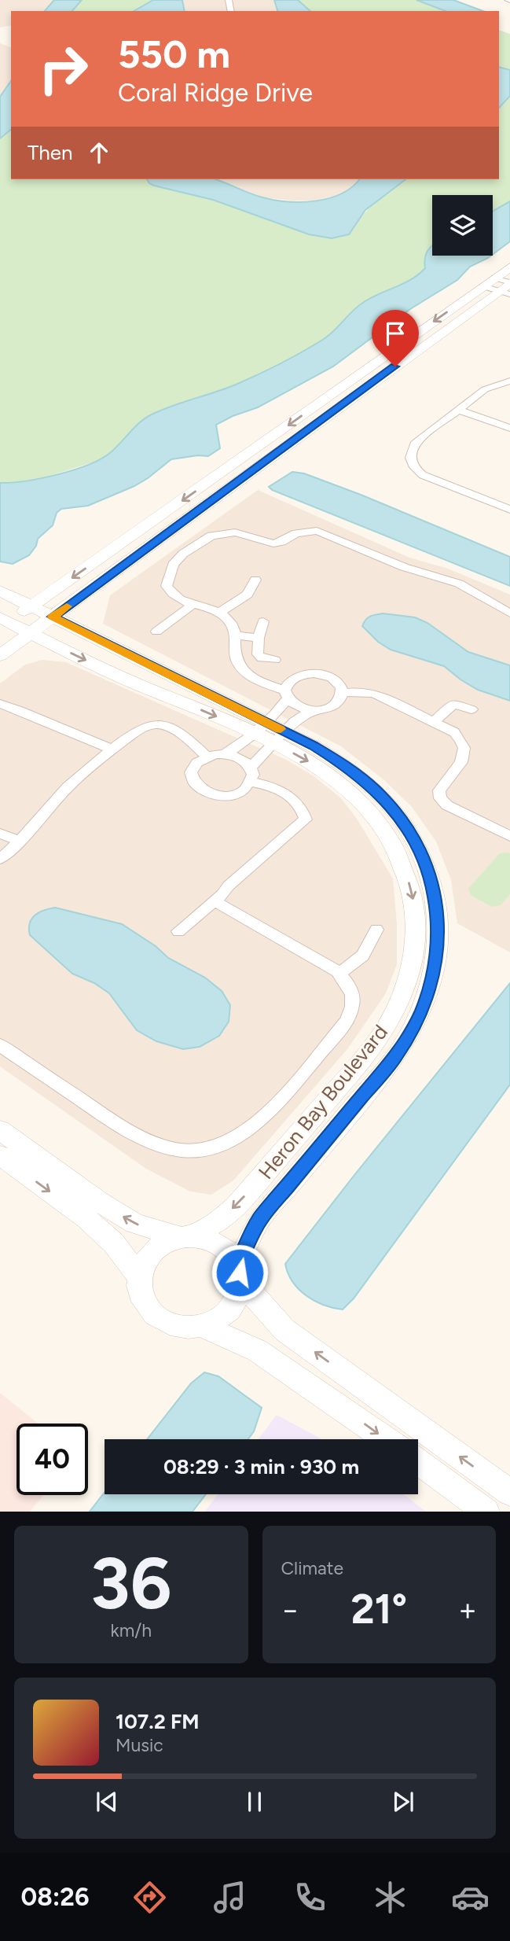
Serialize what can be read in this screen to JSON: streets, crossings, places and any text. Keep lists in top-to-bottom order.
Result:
{
  "streets": {
    "street": ["Heron Bay Boulevard"]
  },
  "page": {
    "turn": ["550 m", "Coral Ridge Drive"],
    "then": "Then",
    "limit": "40",
    "trip": "08:29 · 3 min · 930 m",
    "tile": [
      ["36", "km/h"],
      "Climate"
    ],
    "heat": ["−", "21°", "+"],
    "song": ["107.2 FM", "Music"],
    "tabs": "08:26"
  }
}
